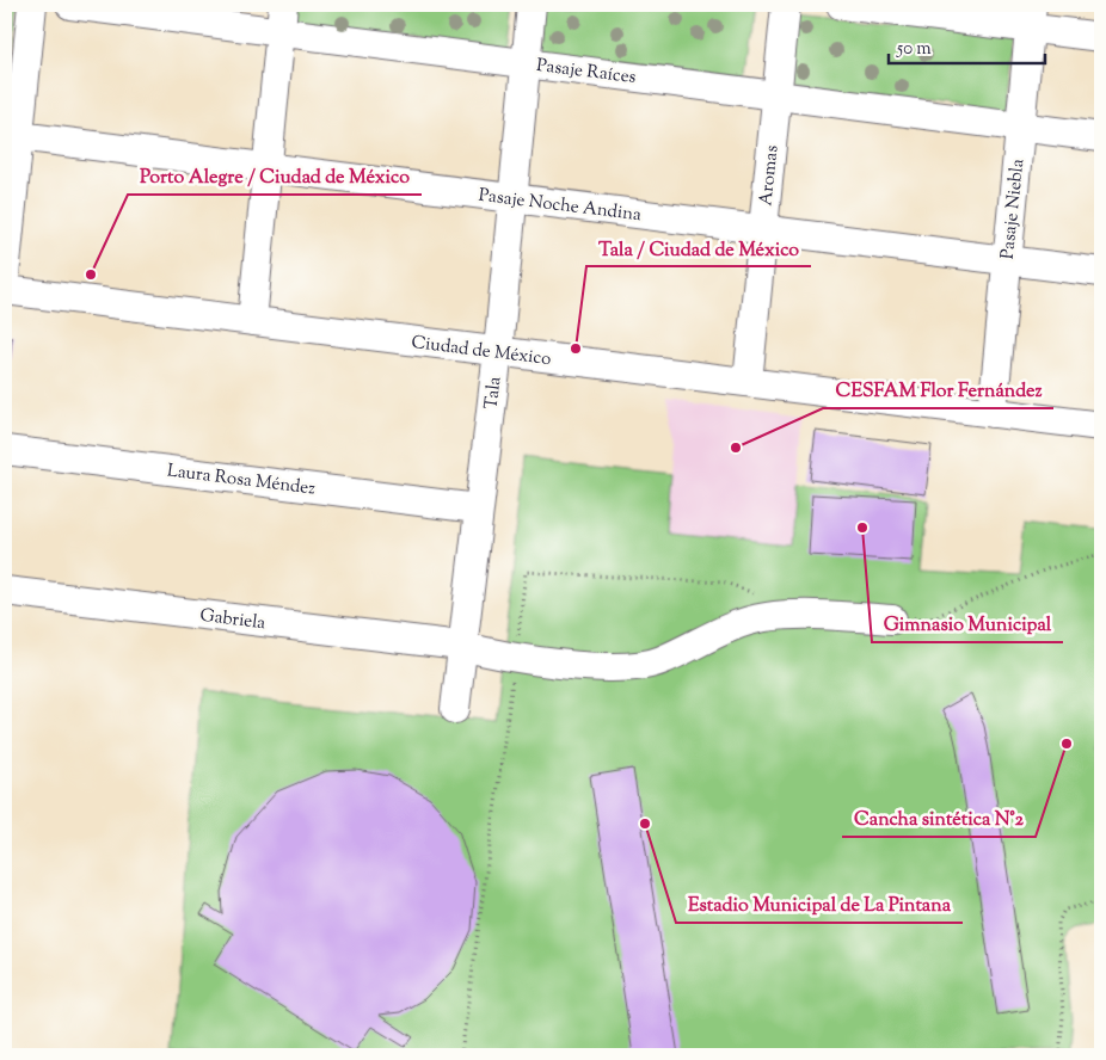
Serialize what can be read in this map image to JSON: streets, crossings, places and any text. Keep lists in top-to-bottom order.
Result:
{
  "streets": {
    "street": [
      "Pasaje Raíces",
      "Aromas",
      "Pasaje Noche Andina",
      "Pasaje Niebla",
      "Ciudad de México",
      "Tala",
      "Laura Rosa Méndez",
      "Gabriela"
    ]
  },
  "crossings": [
    ["Pasaje Raíces", "Aromas"],
    ["Pasaje Raíces", "Pasaje Niebla"],
    ["Pasaje Raíces", "Tala"],
    ["Aromas", "Pasaje Noche Andina"],
    ["Aromas", "Ciudad de México"],
    ["Pasaje Noche Andina", "Pasaje Niebla"],
    ["Pasaje Noche Andina", "Tala"],
    ["Pasaje Niebla", "Ciudad de México"],
    ["Ciudad de México", "Tala"],
    ["Tala", "Laura Rosa Méndez"],
    ["Tala", "Gabriela"]
  ],
  "places": [
    "Porto Alegre / Ciudad de México",
    "Tala / Ciudad de México",
    "CESFAM Flor Fernández",
    "Gimnasio Municipal",
    "Cancha sintética N°2",
    "Estadio Municipal de La Pintana"
  ],
  "scale_bar": "50 m"
}
